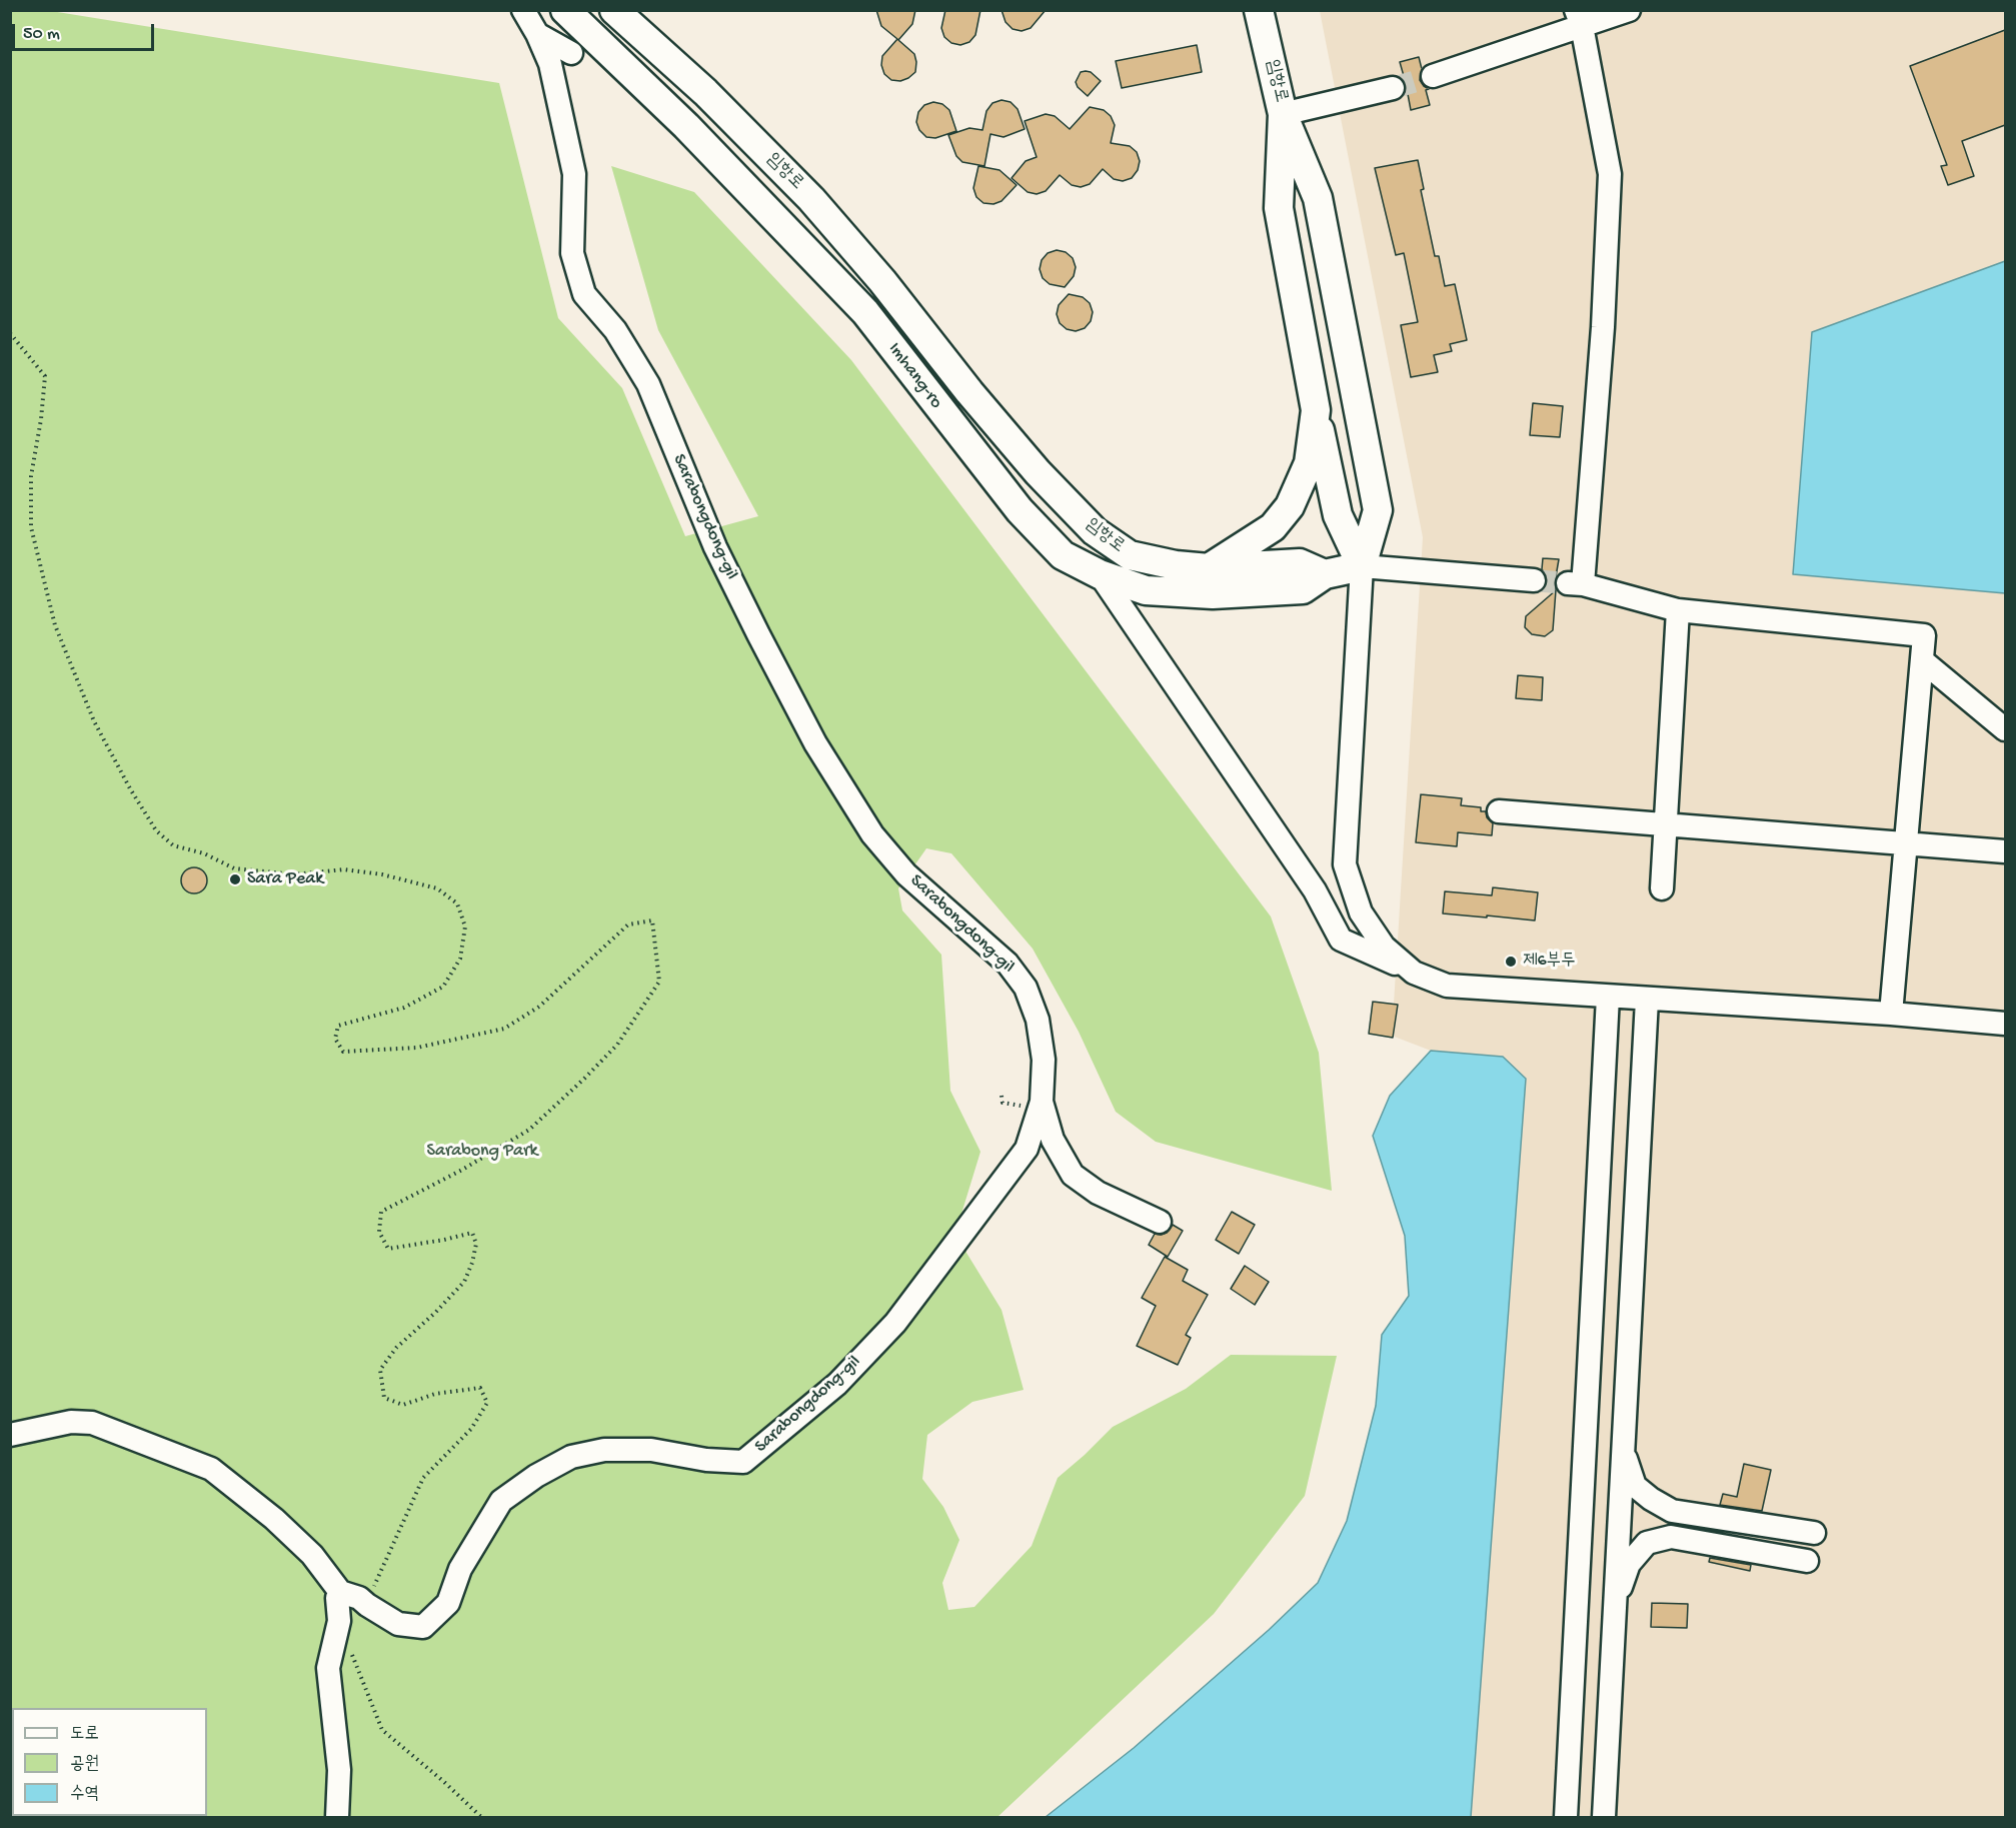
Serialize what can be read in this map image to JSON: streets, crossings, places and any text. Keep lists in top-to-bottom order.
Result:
{
  "streets": {
    "main road": ["임항로", "Imhang-ro"],
    "street": ["Sarabongdong-gil"]
  },
  "parks": ["Sarabong Park"],
  "places": ["Sara Peak", "제6부두"],
  "legend": ["도로", "공원", "수역"],
  "scale_bar": "50 m"
}
